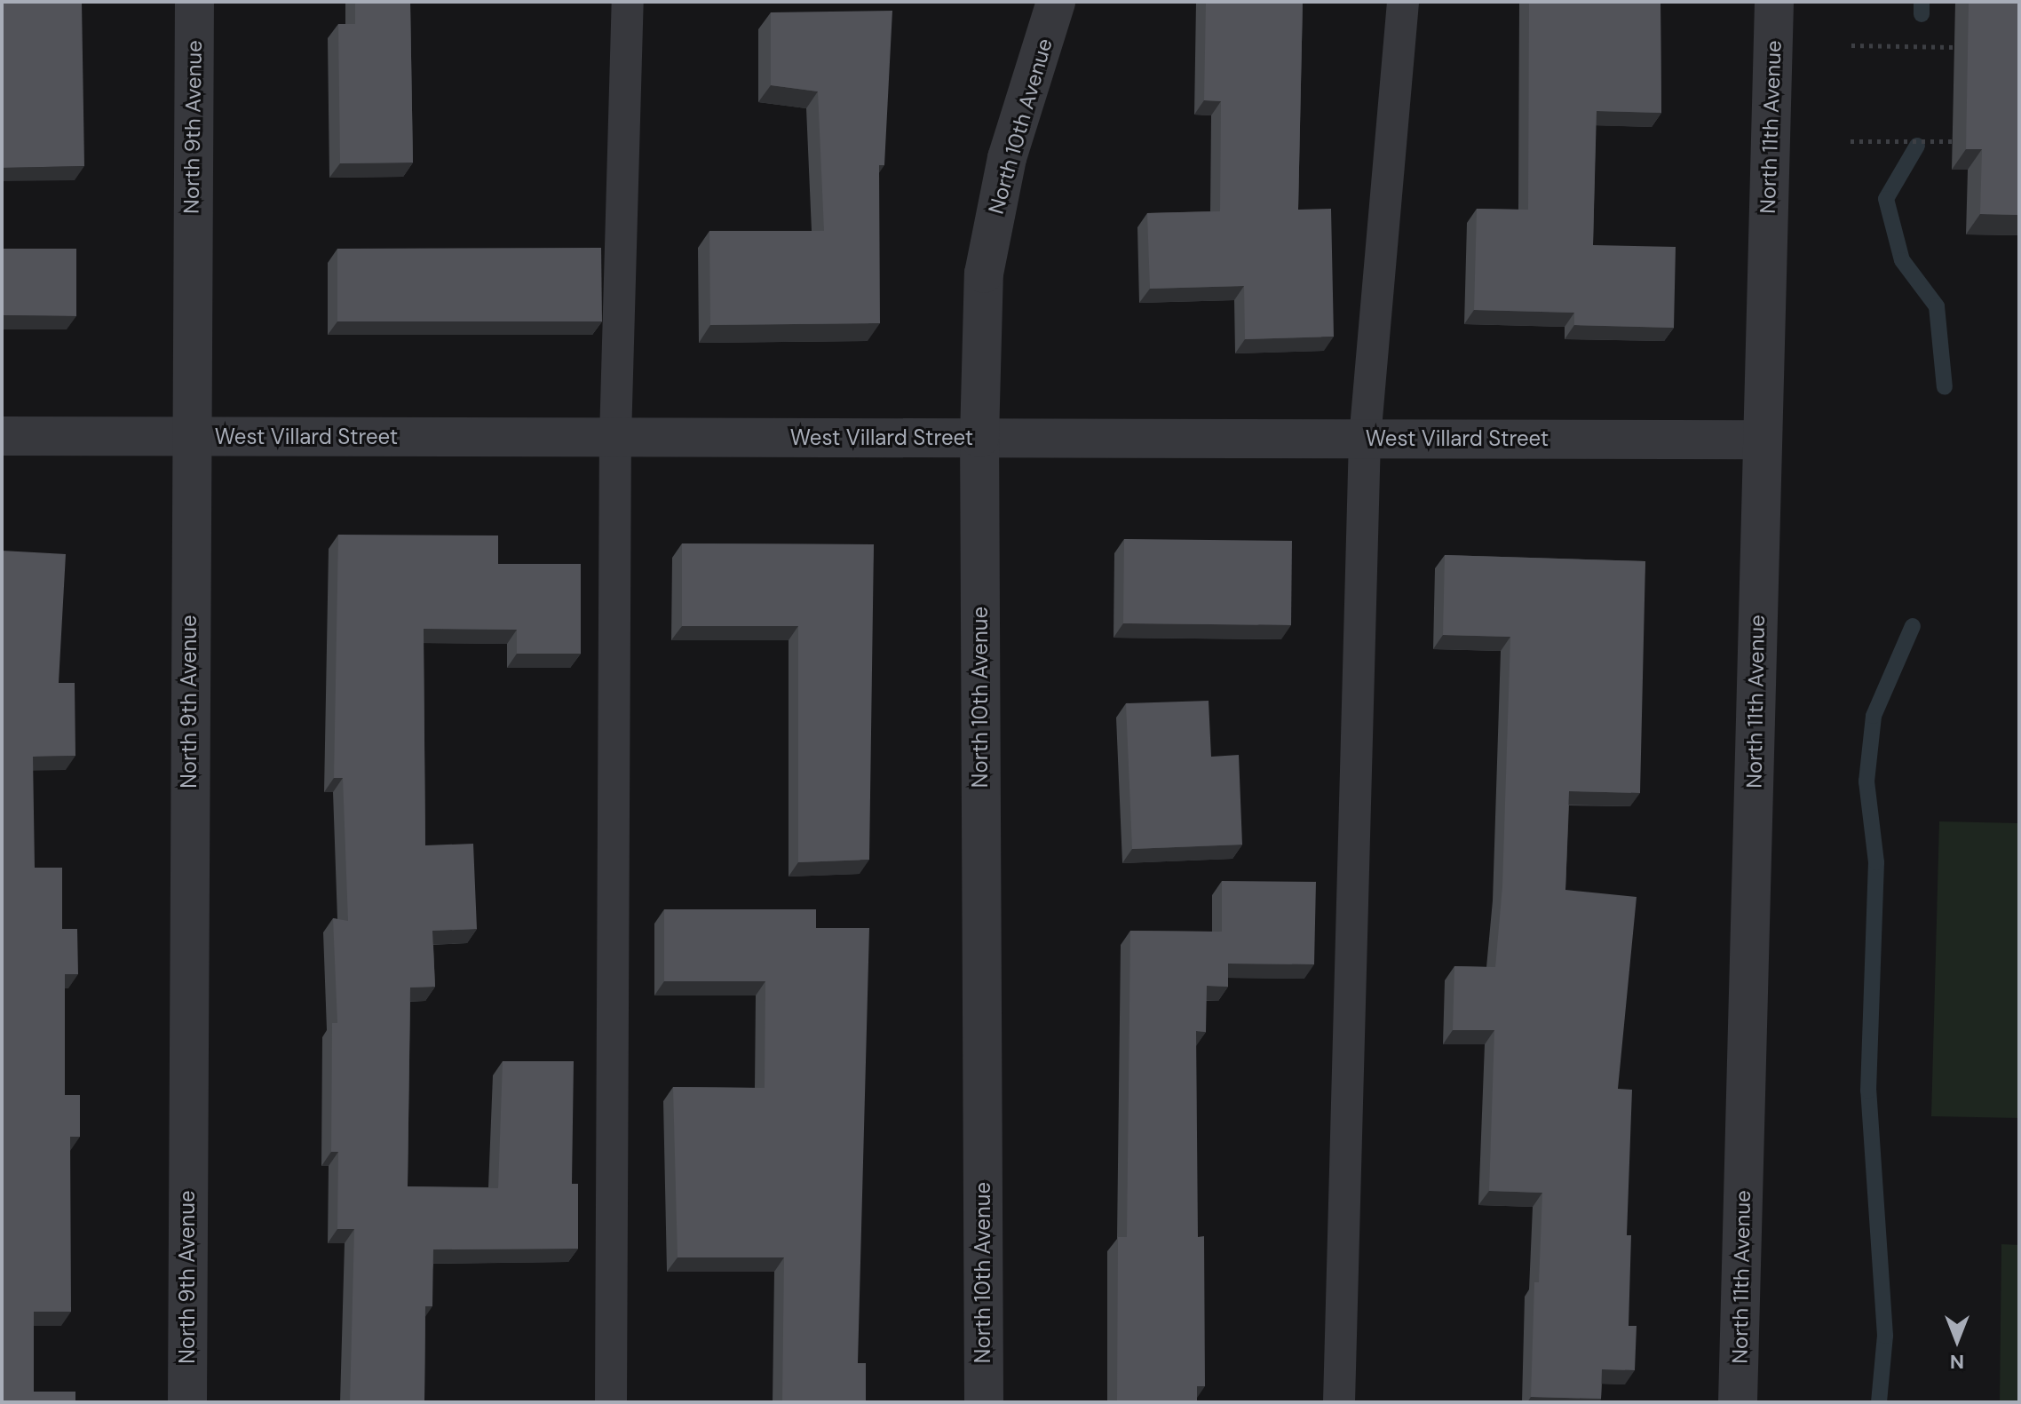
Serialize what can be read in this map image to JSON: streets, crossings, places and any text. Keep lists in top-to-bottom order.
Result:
{
  "streets": {
    "street": [
      "North 10th Avenue",
      "North 9th Avenue",
      "North 11th Avenue",
      "West Villard Street"
    ]
  },
  "crossings": [
    ["North 10th Avenue", "West Villard Street"],
    ["North 9th Avenue", "West Villard Street"],
    ["North 11th Avenue", "West Villard Street"]
  ],
  "north": "bottom"
}
